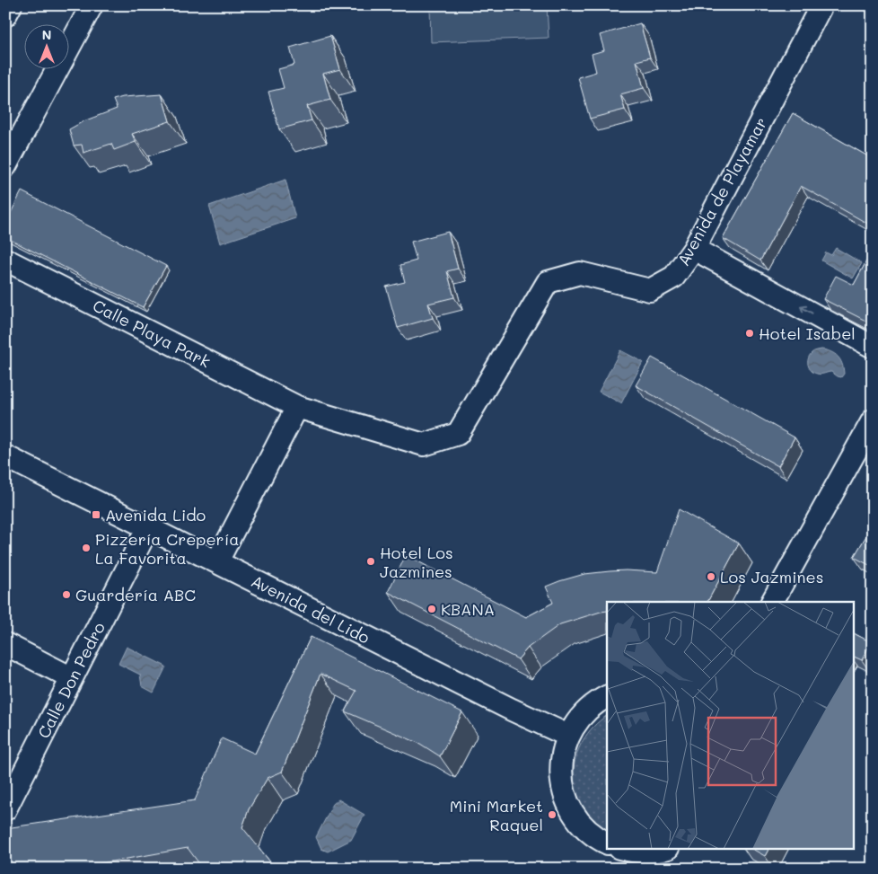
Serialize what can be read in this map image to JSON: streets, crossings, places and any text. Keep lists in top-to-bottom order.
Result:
{
  "streets": {
    "street": [
      "Avenida de Playamar",
      "Calle Playa Park",
      "Avenida del Lido",
      "Calle Don Pedro"
    ]
  },
  "crossings": [
    ["Avenida de Playamar", "Calle Playa Park"],
    ["Avenida del Lido", "Calle Don Pedro"]
  ],
  "places": {
    "other": [
      "Hotel Isabel",
      "Pizzería Crepería La Favorita",
      "Hotel Los Jazmines",
      "Los Jazmines",
      "Guardería ABC",
      "KBANA",
      "Mini Market Raquel"
    ],
    "transit": ["Avenida Lido"]
  },
  "north": "top"
}
